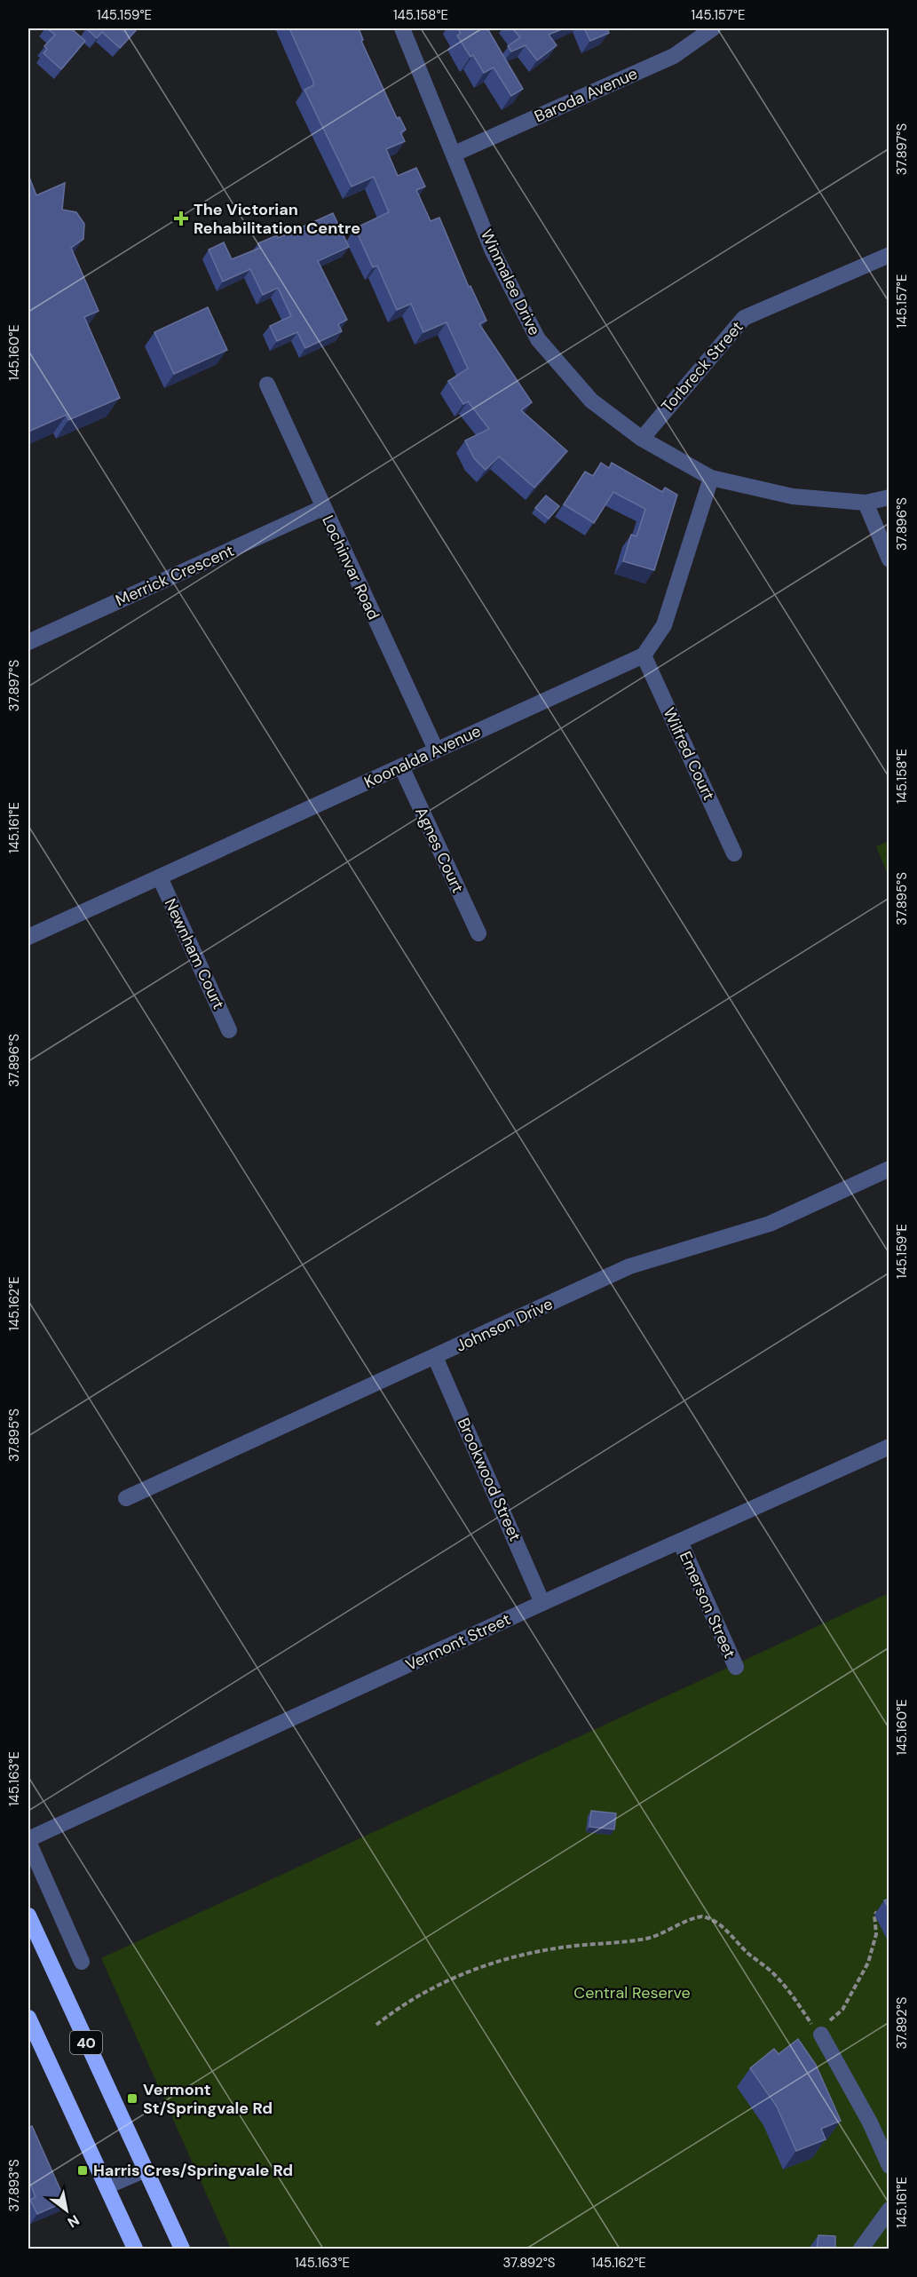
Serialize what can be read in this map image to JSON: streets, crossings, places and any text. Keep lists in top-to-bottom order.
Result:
{
  "streets": {
    "highway": ["40"],
    "street": [
      "Baroda Avenue",
      "Winmalee Drive",
      "Torbreck Street",
      "Lochinvar Road",
      "Merrick Crescent",
      "Wilfred Court",
      "Koonalda Avenue",
      "Agnes Court",
      "Newnham Court",
      "Johnson Drive",
      "Brookwood Street",
      "Emerson Street",
      "Vermont Street"
    ]
  },
  "crossings": [
    ["Baroda Avenue", "Winmalee Drive"],
    ["Winmalee Drive", "Torbreck Street"],
    ["Lochinvar Road", "Merrick Crescent"],
    ["Lochinvar Road", "Koonalda Avenue"],
    ["Wilfred Court", "Koonalda Avenue"],
    ["Koonalda Avenue", "Agnes Court"],
    ["Koonalda Avenue", "Newnham Court"],
    ["Johnson Drive", "Brookwood Street"],
    ["Brookwood Street", "Vermont Street"],
    ["Emerson Street", "Vermont Street"]
  ],
  "parks": ["Central Reserve"],
  "places": {
    "health": ["The Victorian Rehabilitation Centre"],
    "transit": ["Vermont St/Springvale Rd", "Harris Cres/Springvale Rd"]
  },
  "north": "bottom right",
  "coordinates": [
    "145.159°E",
    "145.158°E",
    "145.157°E",
    "37.897°S",
    "145.160°E",
    "37.896°S",
    "145.161°E",
    "37.895°S",
    "145.162°E",
    "145.163°E",
    "37.892°S",
    "37.893°S"
  ]
}
